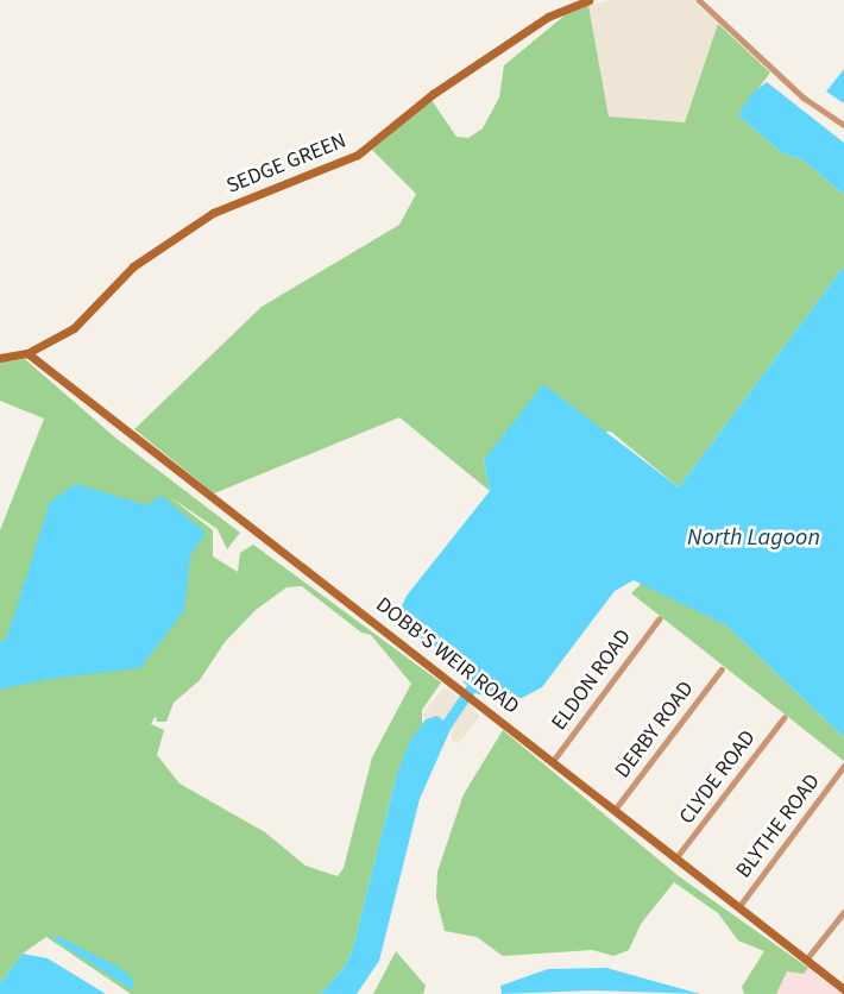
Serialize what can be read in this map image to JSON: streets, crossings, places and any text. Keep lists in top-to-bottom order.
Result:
{
  "streets": {
    "street": [
      "SEDGE GREEN",
      "DOBB'S WEIR ROAD",
      "ELDON ROAD",
      "DERBY ROAD",
      "CLYDE ROAD",
      "BLYTHE ROAD"
    ]
  },
  "crossings": [
    ["SEDGE GREEN", "DOBB'S WEIR ROAD"],
    ["DOBB'S WEIR ROAD", "ELDON ROAD"],
    ["DOBB'S WEIR ROAD", "DERBY ROAD"],
    ["DOBB'S WEIR ROAD", "CLYDE ROAD"],
    ["DOBB'S WEIR ROAD", "BLYTHE ROAD"]
  ],
  "water": ["North Lagoon"]
}
